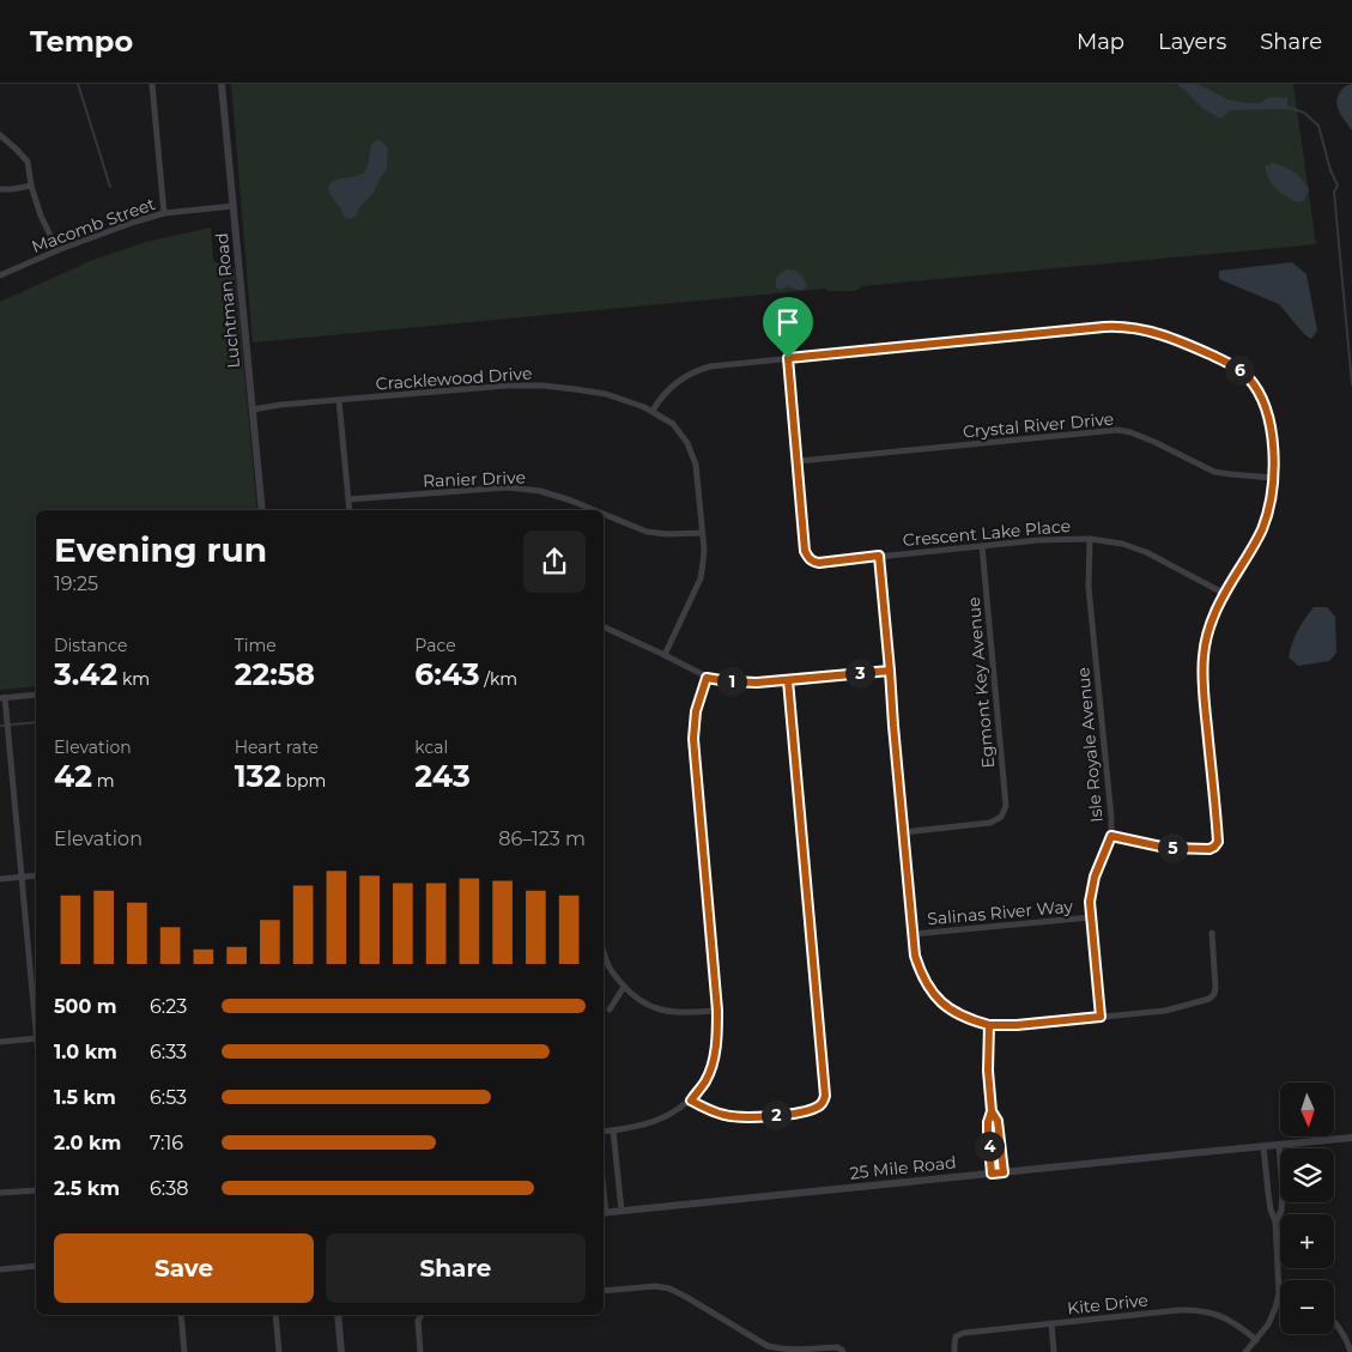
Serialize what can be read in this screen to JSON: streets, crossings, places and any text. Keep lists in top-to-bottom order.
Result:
{
  "streets": {
    "street": [
      "Macomb Street",
      "Luchtman Road",
      "Cracklewood Drive",
      "Crystal River Drive",
      "Ranier Drive",
      "Crescent Lake Place",
      "Egmont Key Avenue",
      "Isle Royale Avenue",
      "Salinas River Way",
      "25 Mile Road",
      "Kite Drive"
    ]
  },
  "crossings": [
    ["Macomb Street", "Luchtman Road"],
    ["Luchtman Road", "Cracklewood Drive"],
    ["Cracklewood Drive", "Ranier Drive"],
    ["Crystal River Drive", "Crescent Lake Place"],
    ["Crescent Lake Place", "Egmont Key Avenue"],
    ["Crescent Lake Place", "Isle Royale Avenue"],
    ["Isle Royale Avenue", "Salinas River Way"]
  ],
  "north": "bottom",
  "page": {
    "header": "Tempo",
    "nav": ["Map", "Layers", "Share"],
    "pins": [
      "6",
      "3",
      "1",
      "5",
      "2",
      "4"
    ],
    "heading": ["Evening run", "19:25"],
    "stats": [
      ["Distance", "3.42 km"],
      ["Time", "22:58"],
      ["Pace", "6:43 /km"],
      ["Elevation", "42 m"],
      ["Heart rate", "132 bpm"],
      ["kcal", "243"]
    ],
    "chart": ["Elevation", "86–123 m"],
    "list": [
      {
        "name": "500 m",
        "note": "6:23"
      },
      {
        "name": "1.0 km",
        "note": "6:33"
      },
      {
        "name": "1.5 km",
        "note": "6:53"
      },
      {
        "name": "2.0 km",
        "note": "7:16"
      },
      {
        "name": "2.5 km",
        "note": "6:38"
      }
    ],
    "map_buttons": ["+", "−"],
    "buttons": ["Save", "Share"]
  }
}
